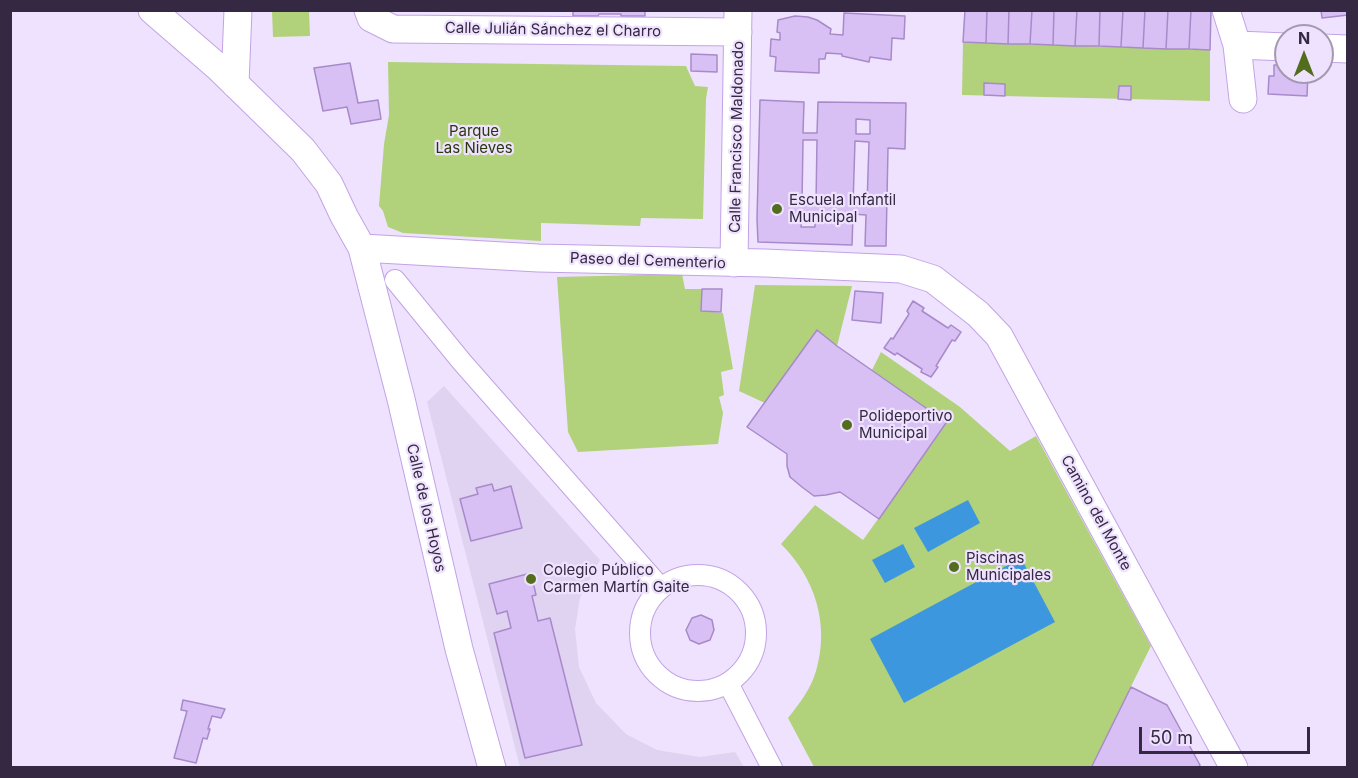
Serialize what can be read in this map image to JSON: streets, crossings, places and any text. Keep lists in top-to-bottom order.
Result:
{
  "streets": {
    "street": [
      "Calle Julián Sánchez el Charro",
      "Calle Francisco Maldonado",
      "Paseo del Cementerio",
      "Calle de los Hoyos",
      "Camino del Monte"
    ]
  },
  "crossings": [
    ["Calle Julián Sánchez el Charro", "Calle Francisco Maldonado"],
    ["Calle Francisco Maldonado", "Paseo del Cementerio"],
    ["Paseo del Cementerio", "Calle de los Hoyos"],
    ["Paseo del Cementerio", "Camino del Monte"]
  ],
  "parks": ["Parque Las Nieves"],
  "places": [
    "Escuela Infantil Municipal",
    "Polideportivo Municipal",
    "Piscinas Municipales",
    "Colegio Público Carmen Martín Gaite"
  ],
  "scale_bar": "50 m",
  "north": "top"
}
